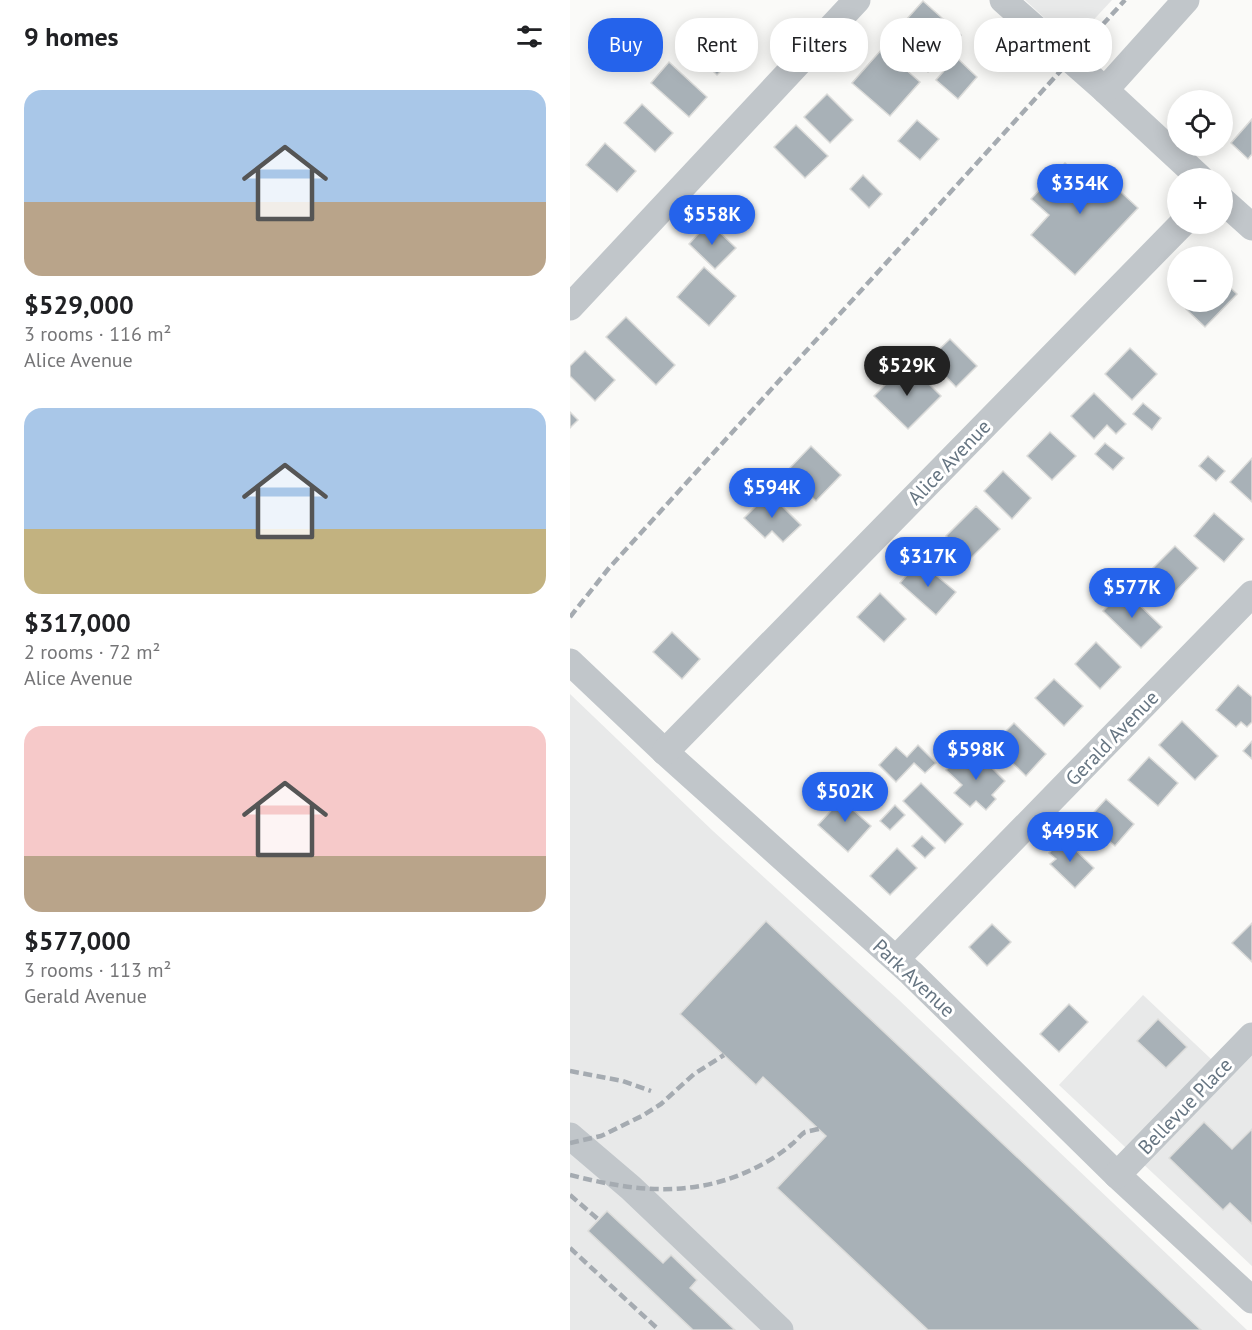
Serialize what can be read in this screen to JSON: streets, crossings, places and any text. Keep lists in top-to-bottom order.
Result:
{
  "streets": {
    "street": [
      "Alice Avenue",
      "Gerald Avenue",
      "Park Avenue",
      "Bellevue Place"
    ]
  },
  "crossings": [
    ["Alice Avenue", "Park Avenue"],
    ["Gerald Avenue", "Park Avenue"],
    ["Park Avenue", "Bellevue Place"]
  ],
  "page": {
    "heading": "9 homes",
    "chip": [
      "Buy",
      "Rent",
      "Filters",
      "New",
      "Apartment"
    ],
    "list": [
      {
        "name": "$529,000",
        "note": "3 rooms · 116 m² · Alice Avenue"
      },
      {
        "name": "$317,000",
        "note": "2 rooms · 72 m² · Alice Avenue"
      },
      {
        "name": "$577,000",
        "note": "3 rooms · 113 m² · Gerald Avenue"
      }
    ],
    "map_buttons": ["+", "−"],
    "price": [
      "$354K",
      "$558K",
      "$529K",
      "$594K",
      "$317K",
      "$577K",
      "$598K",
      "$502K",
      "$495K"
    ]
  }
}
